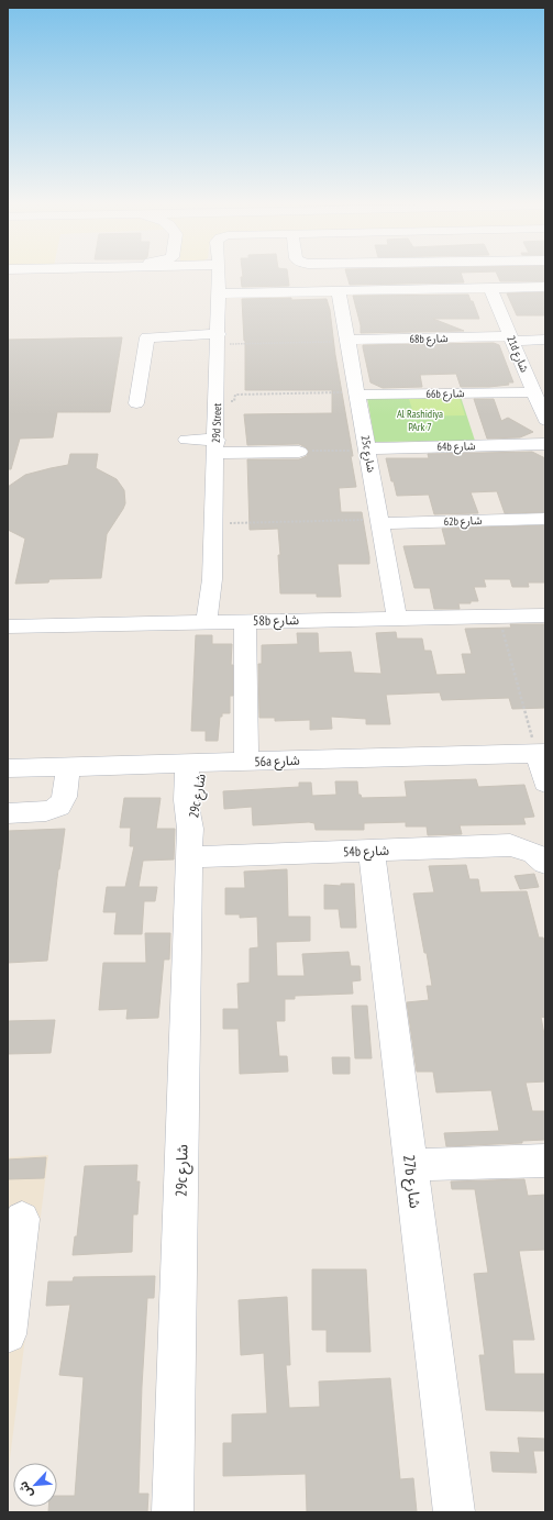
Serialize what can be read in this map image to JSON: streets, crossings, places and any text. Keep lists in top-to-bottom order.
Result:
{
  "streets": {
    "street": [
      "68b شارع",
      "21d شارع",
      "66b شارع",
      "29d Street",
      "64b شارع",
      "25c شارع",
      "62b شارع",
      "58b شارع",
      "56a شارع",
      "29c شارع",
      "54b شارع",
      "27b شارع"
    ]
  },
  "crossings": [
    ["68b شارع", "21d شارع"],
    ["68b شارع", "25c شارع"],
    ["21d شارع", "66b شارع"],
    ["66b شارع", "25c شارع"],
    ["29d Street", "58b شارع"],
    ["64b شارع", "25c شارع"],
    ["25c شارع", "62b شارع"],
    ["25c شارع", "58b شارع"],
    ["56a شارع", "29c شارع"],
    ["29c شارع", "54b شارع"],
    ["54b شارع", "27b شارع"]
  ],
  "parks": ["Al Rashidiya PArk 7"],
  "north": "bottom left"
}
